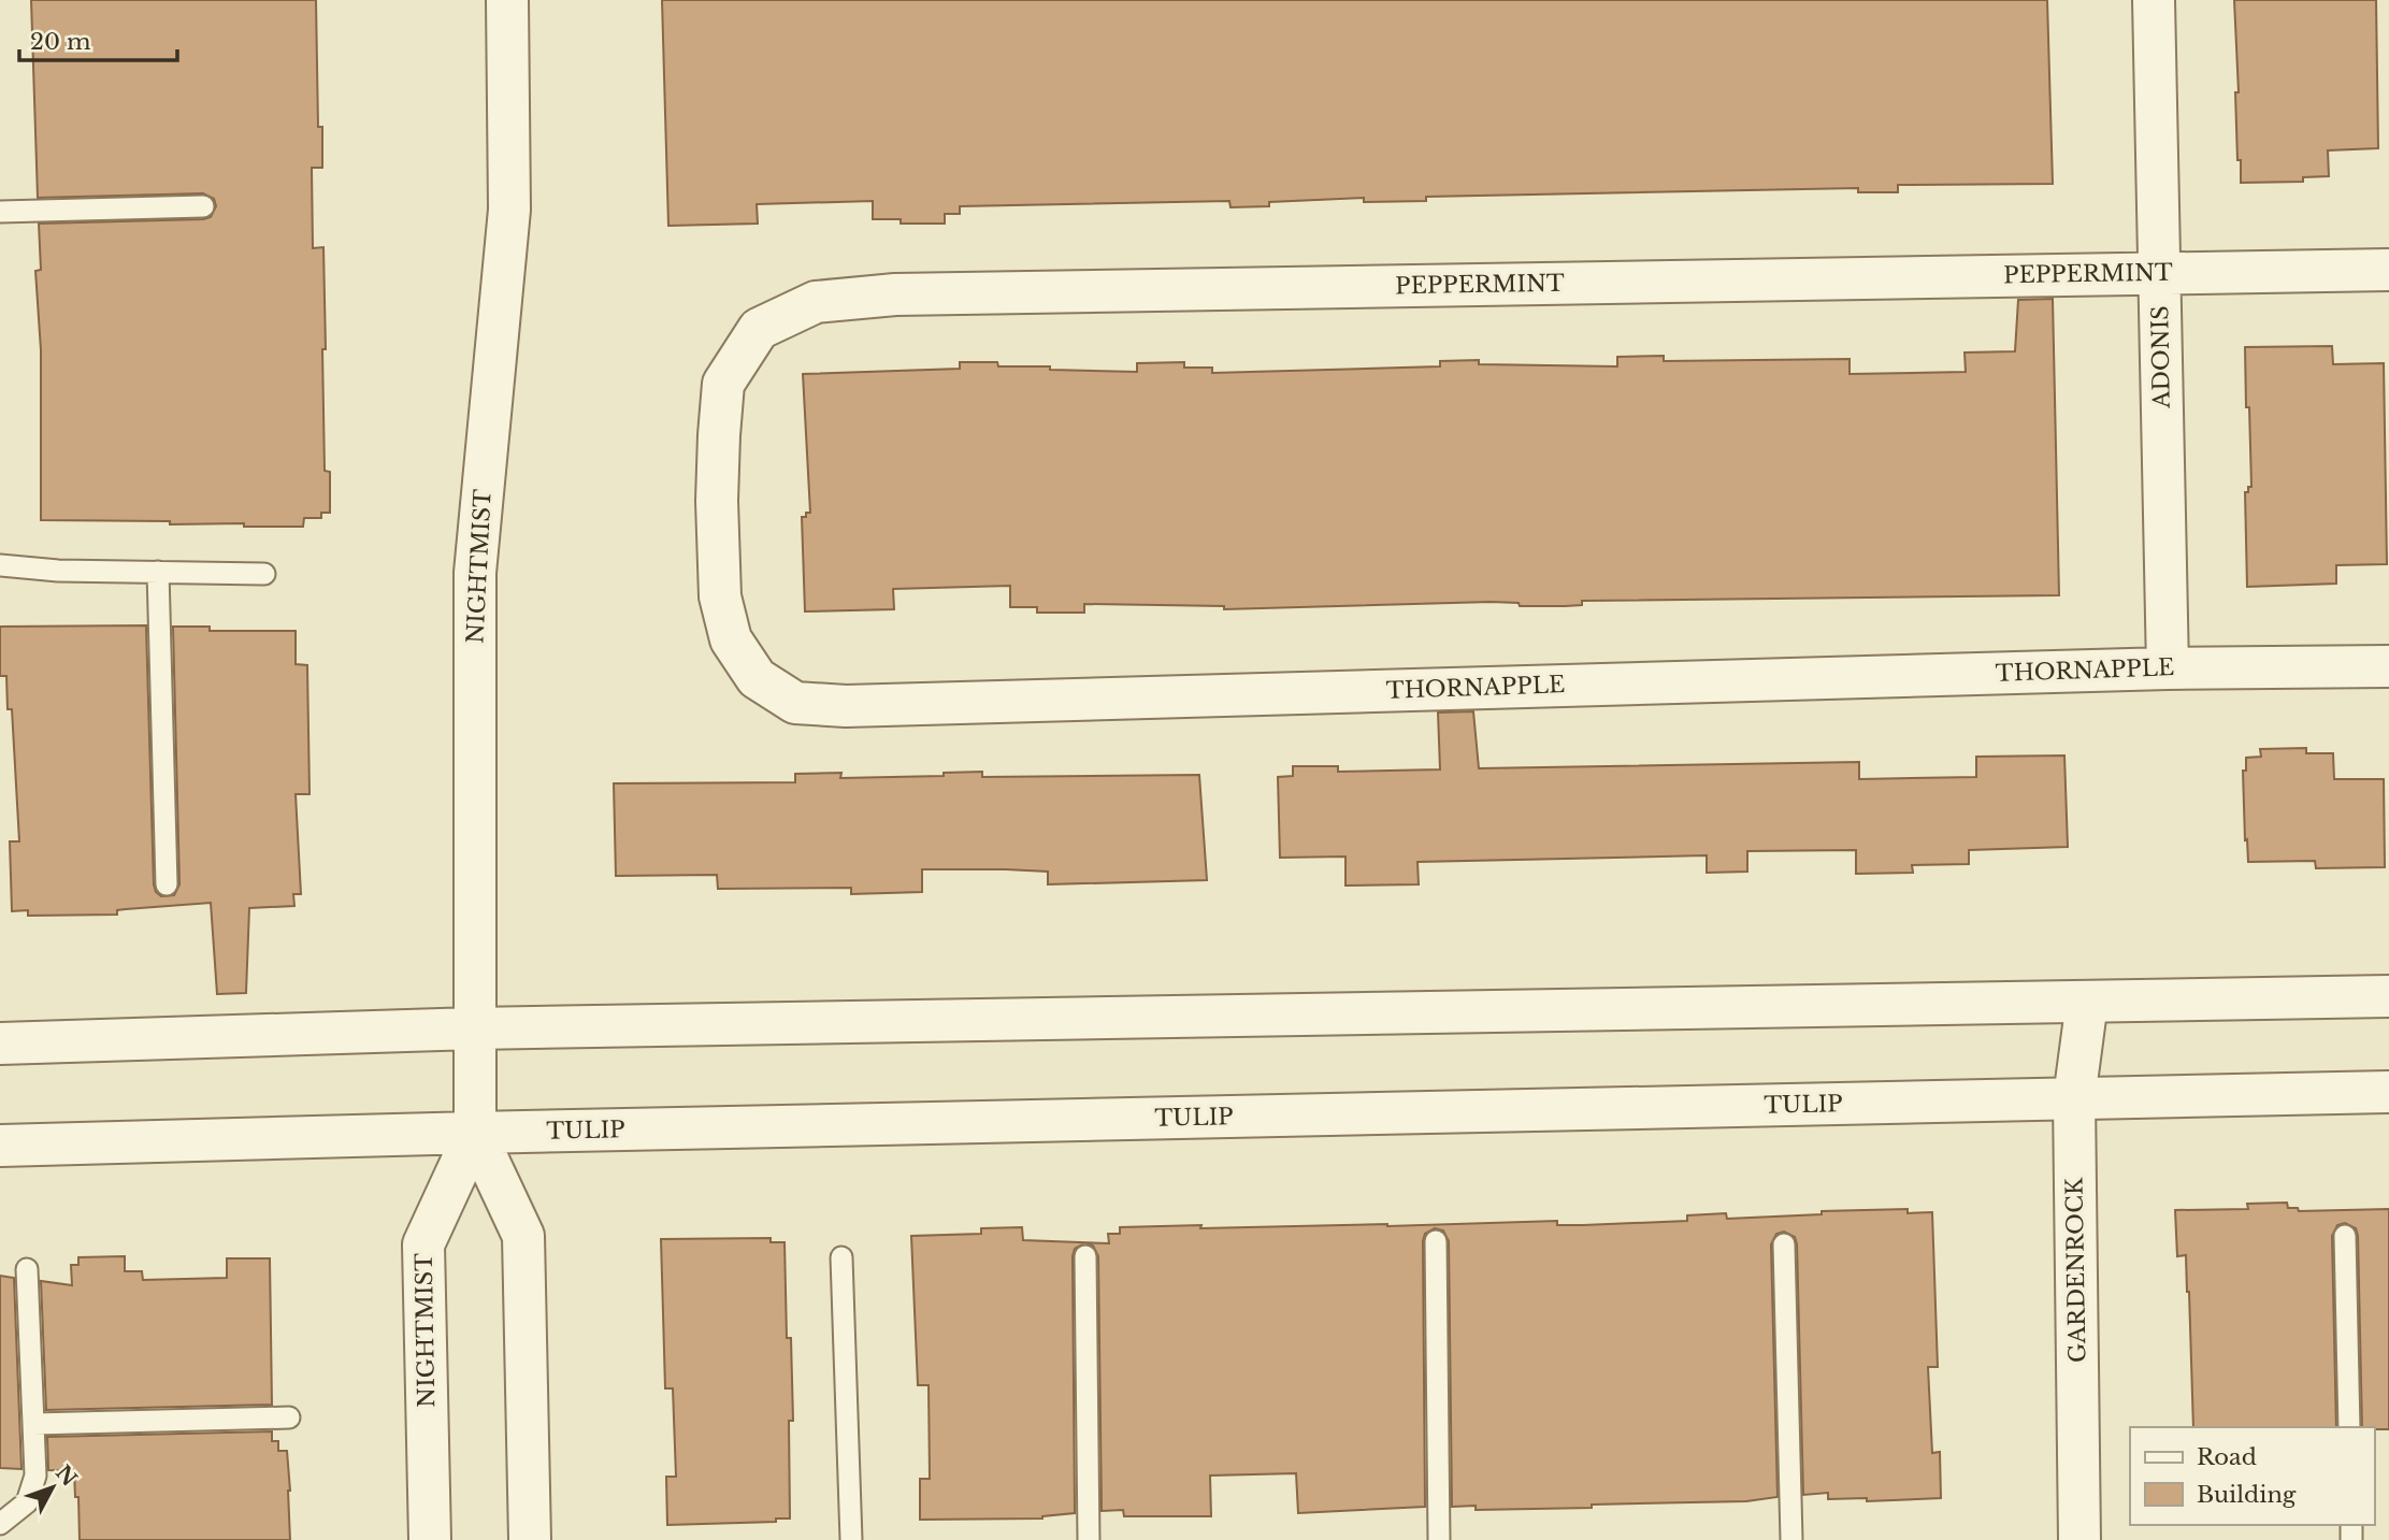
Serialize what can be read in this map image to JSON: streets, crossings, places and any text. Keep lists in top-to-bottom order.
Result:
{
  "streets": {
    "street": [
      "PEPPERMINT",
      "ADONIS",
      "NIGHTMIST",
      "THORNAPPLE",
      "TULIP",
      "GARDENROCK"
    ]
  },
  "crossings": [
    ["PEPPERMINT", "ADONIS"],
    ["PEPPERMINT", "THORNAPPLE"],
    ["ADONIS", "THORNAPPLE"],
    ["NIGHTMIST", "TULIP"],
    ["TULIP", "GARDENROCK"]
  ],
  "legend": ["Road", "Building"],
  "scale_bar": "20 m",
  "north": "top right"
}
